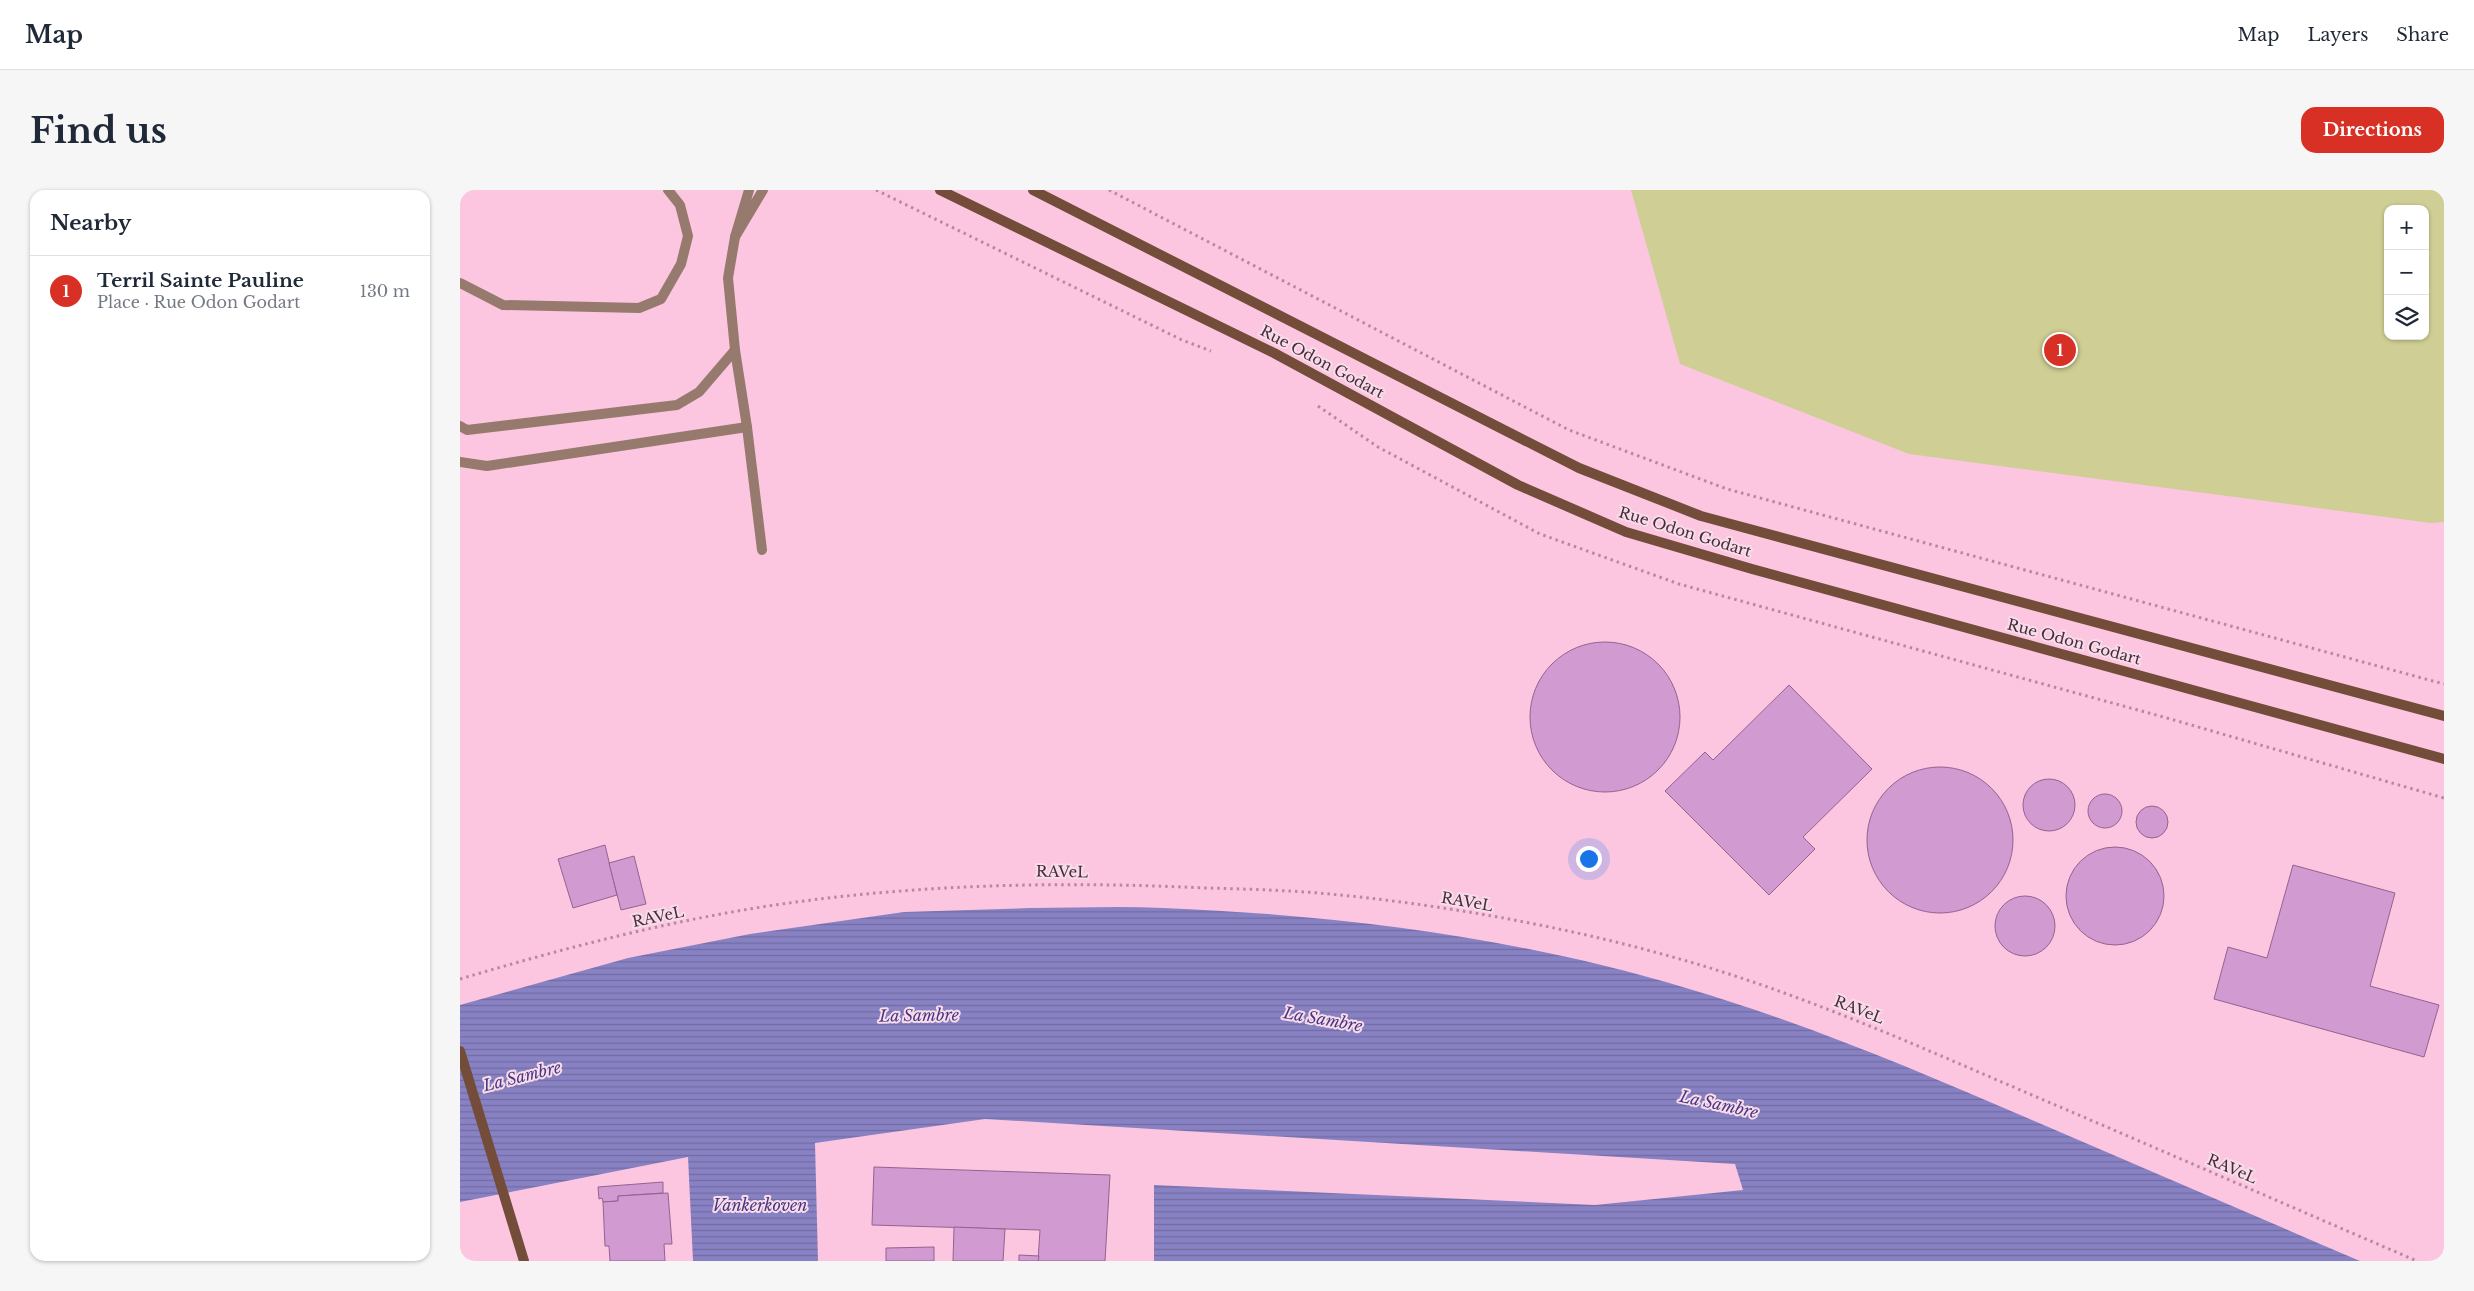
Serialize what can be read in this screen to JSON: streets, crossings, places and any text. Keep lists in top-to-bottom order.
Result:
{
  "streets": {
    "main road": ["Rue Odon Godart"],
    "path": ["RAVeL"]
  },
  "water": ["La Sambre", "Vankerkoven"],
  "page": {
    "header": "Map",
    "nav": ["Map", "Layers", "Share"],
    "buttons": "Directions",
    "title": "Find us",
    "heading": "Nearby",
    "map_buttons": ["+", "−"],
    "list": [
      {
        "mark": "1",
        "name": "Terril Sainte Pauline",
        "note": "Place · Rue Odon Godart",
        "value": "130 m"
      }
    ],
    "pins": "1"
  }
}
